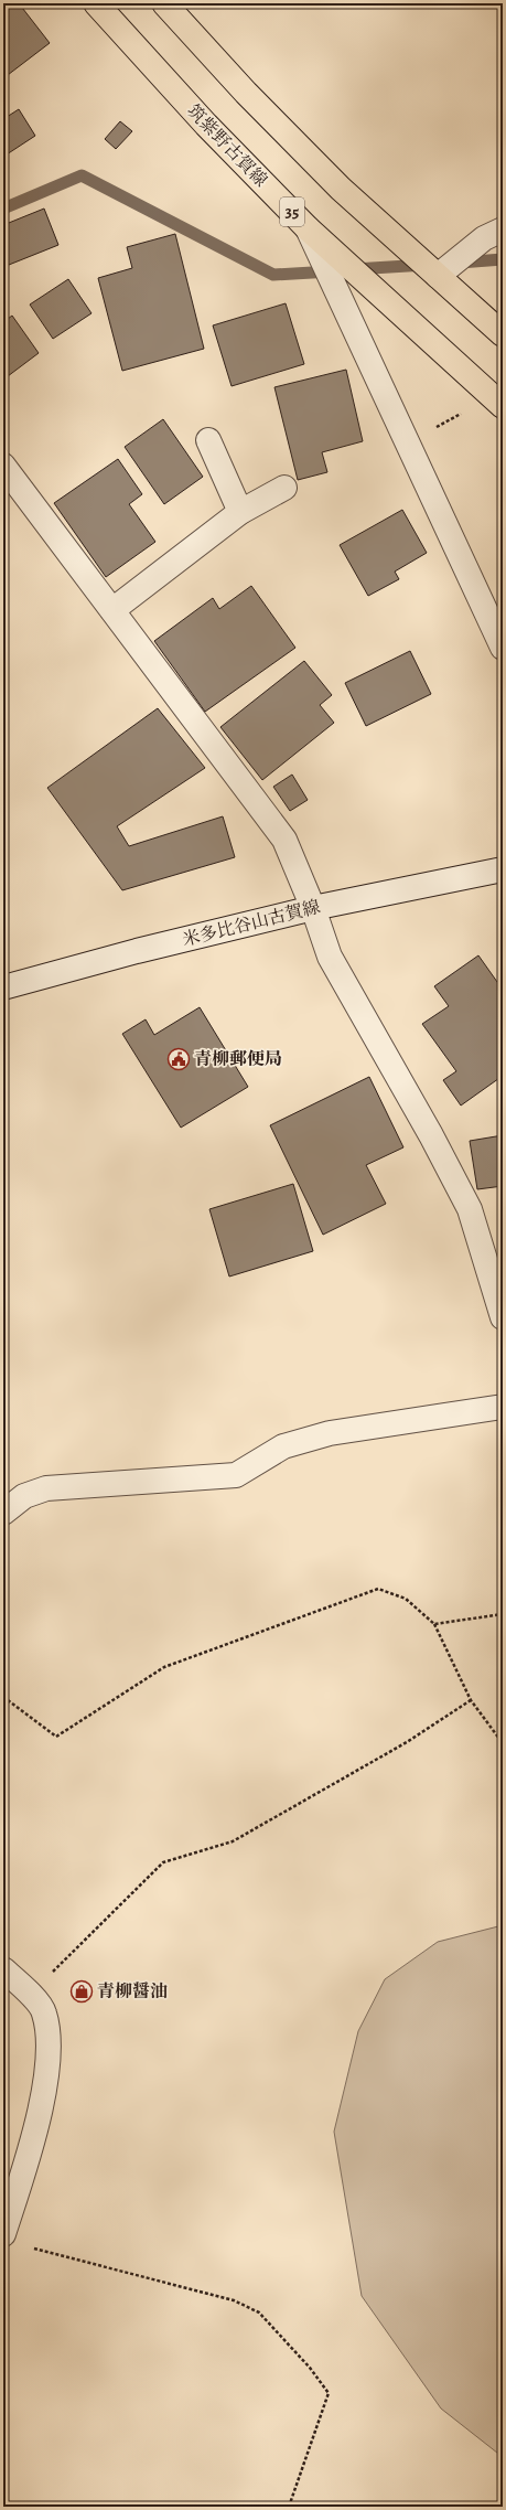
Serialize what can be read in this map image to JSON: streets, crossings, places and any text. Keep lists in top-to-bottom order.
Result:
{
  "streets": {
    "main road": ["筑紫野古賀線", "35"],
    "street": ["米多比谷山古賀線"]
  },
  "places": {
    "public building": ["青柳郵便局"],
    "shop": ["青柳醤油"]
  }
}
